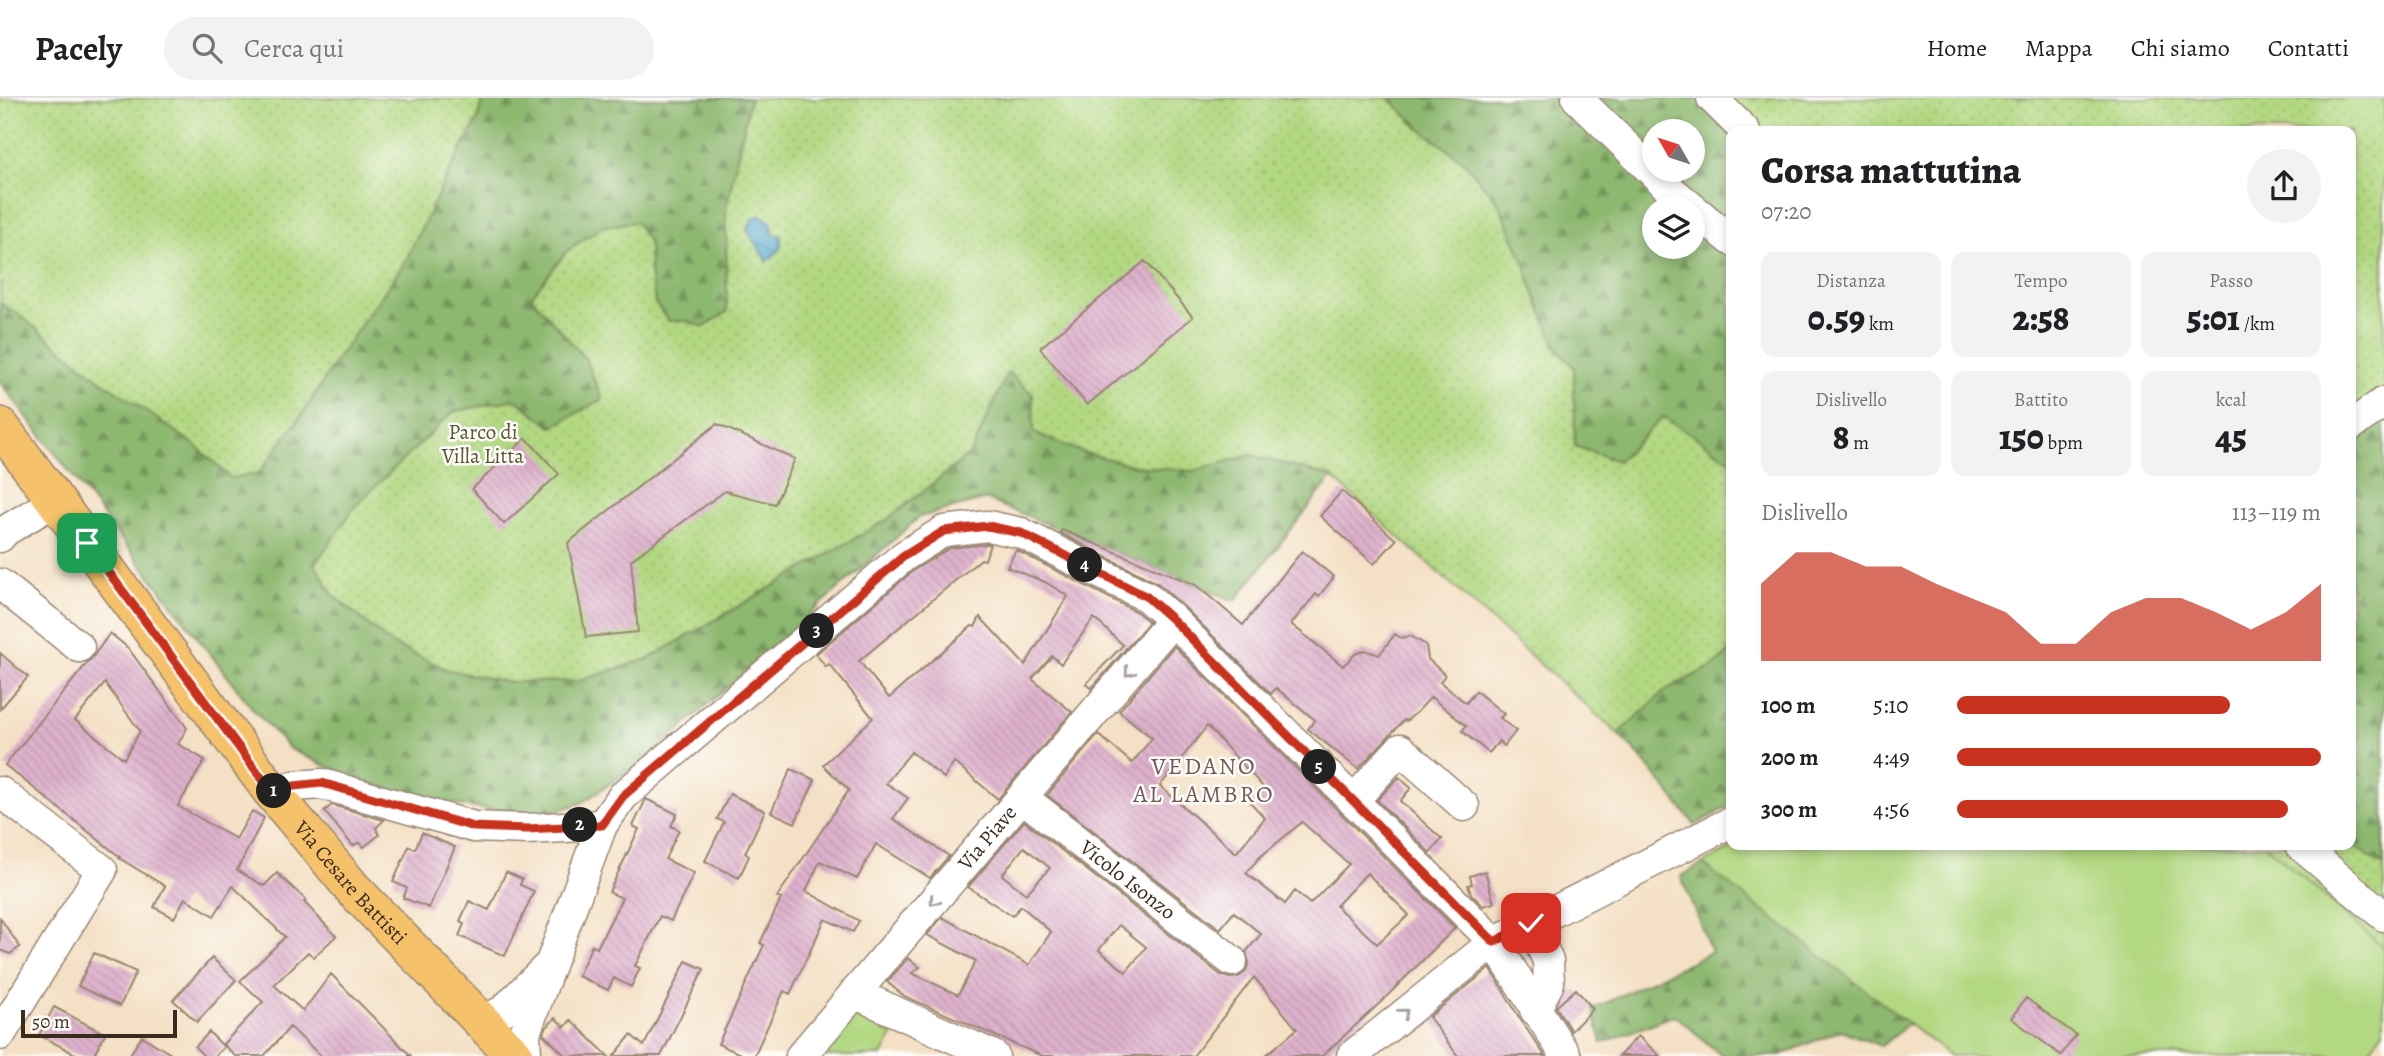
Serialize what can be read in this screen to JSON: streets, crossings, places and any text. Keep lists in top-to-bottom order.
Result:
{
  "streets": {
    "main road": ["Via Cesare Battisti"],
    "street": ["Via Piave", "Vicolo Isonzo"]
  },
  "crossings": [
    ["Via Piave", "Vicolo Isonzo"]
  ],
  "one_way": ["Via Piave"],
  "districts": ["VEDANO AL LAMBRO"],
  "parks": ["Parco di Villa Litta"],
  "scale_bar": "50 m",
  "north": "top left",
  "page": {
    "header": "Pacely",
    "search": "Cerca qui",
    "nav": [
      "Home",
      "Mappa",
      "Chi siamo",
      "Contatti"
    ],
    "heading": ["Corsa mattutina", "07:20"],
    "stats": [
      ["Distanza", "0.59 km"],
      ["Tempo", "2:58"],
      ["Passo", "5:01 /km"],
      ["Dislivello", "8 m"],
      ["Battito", "150 bpm"],
      ["kcal", "45"]
    ],
    "chart": ["Dislivello", "113–119 m"],
    "pins": [
      "4",
      "3",
      "5",
      "1",
      "2"
    ],
    "list": [
      {
        "name": "100 m",
        "note": "5:10"
      },
      {
        "name": "200 m",
        "note": "4:49"
      },
      {
        "name": "300 m",
        "note": "4:56"
      }
    ],
    "scale": "50 m"
  }
}
